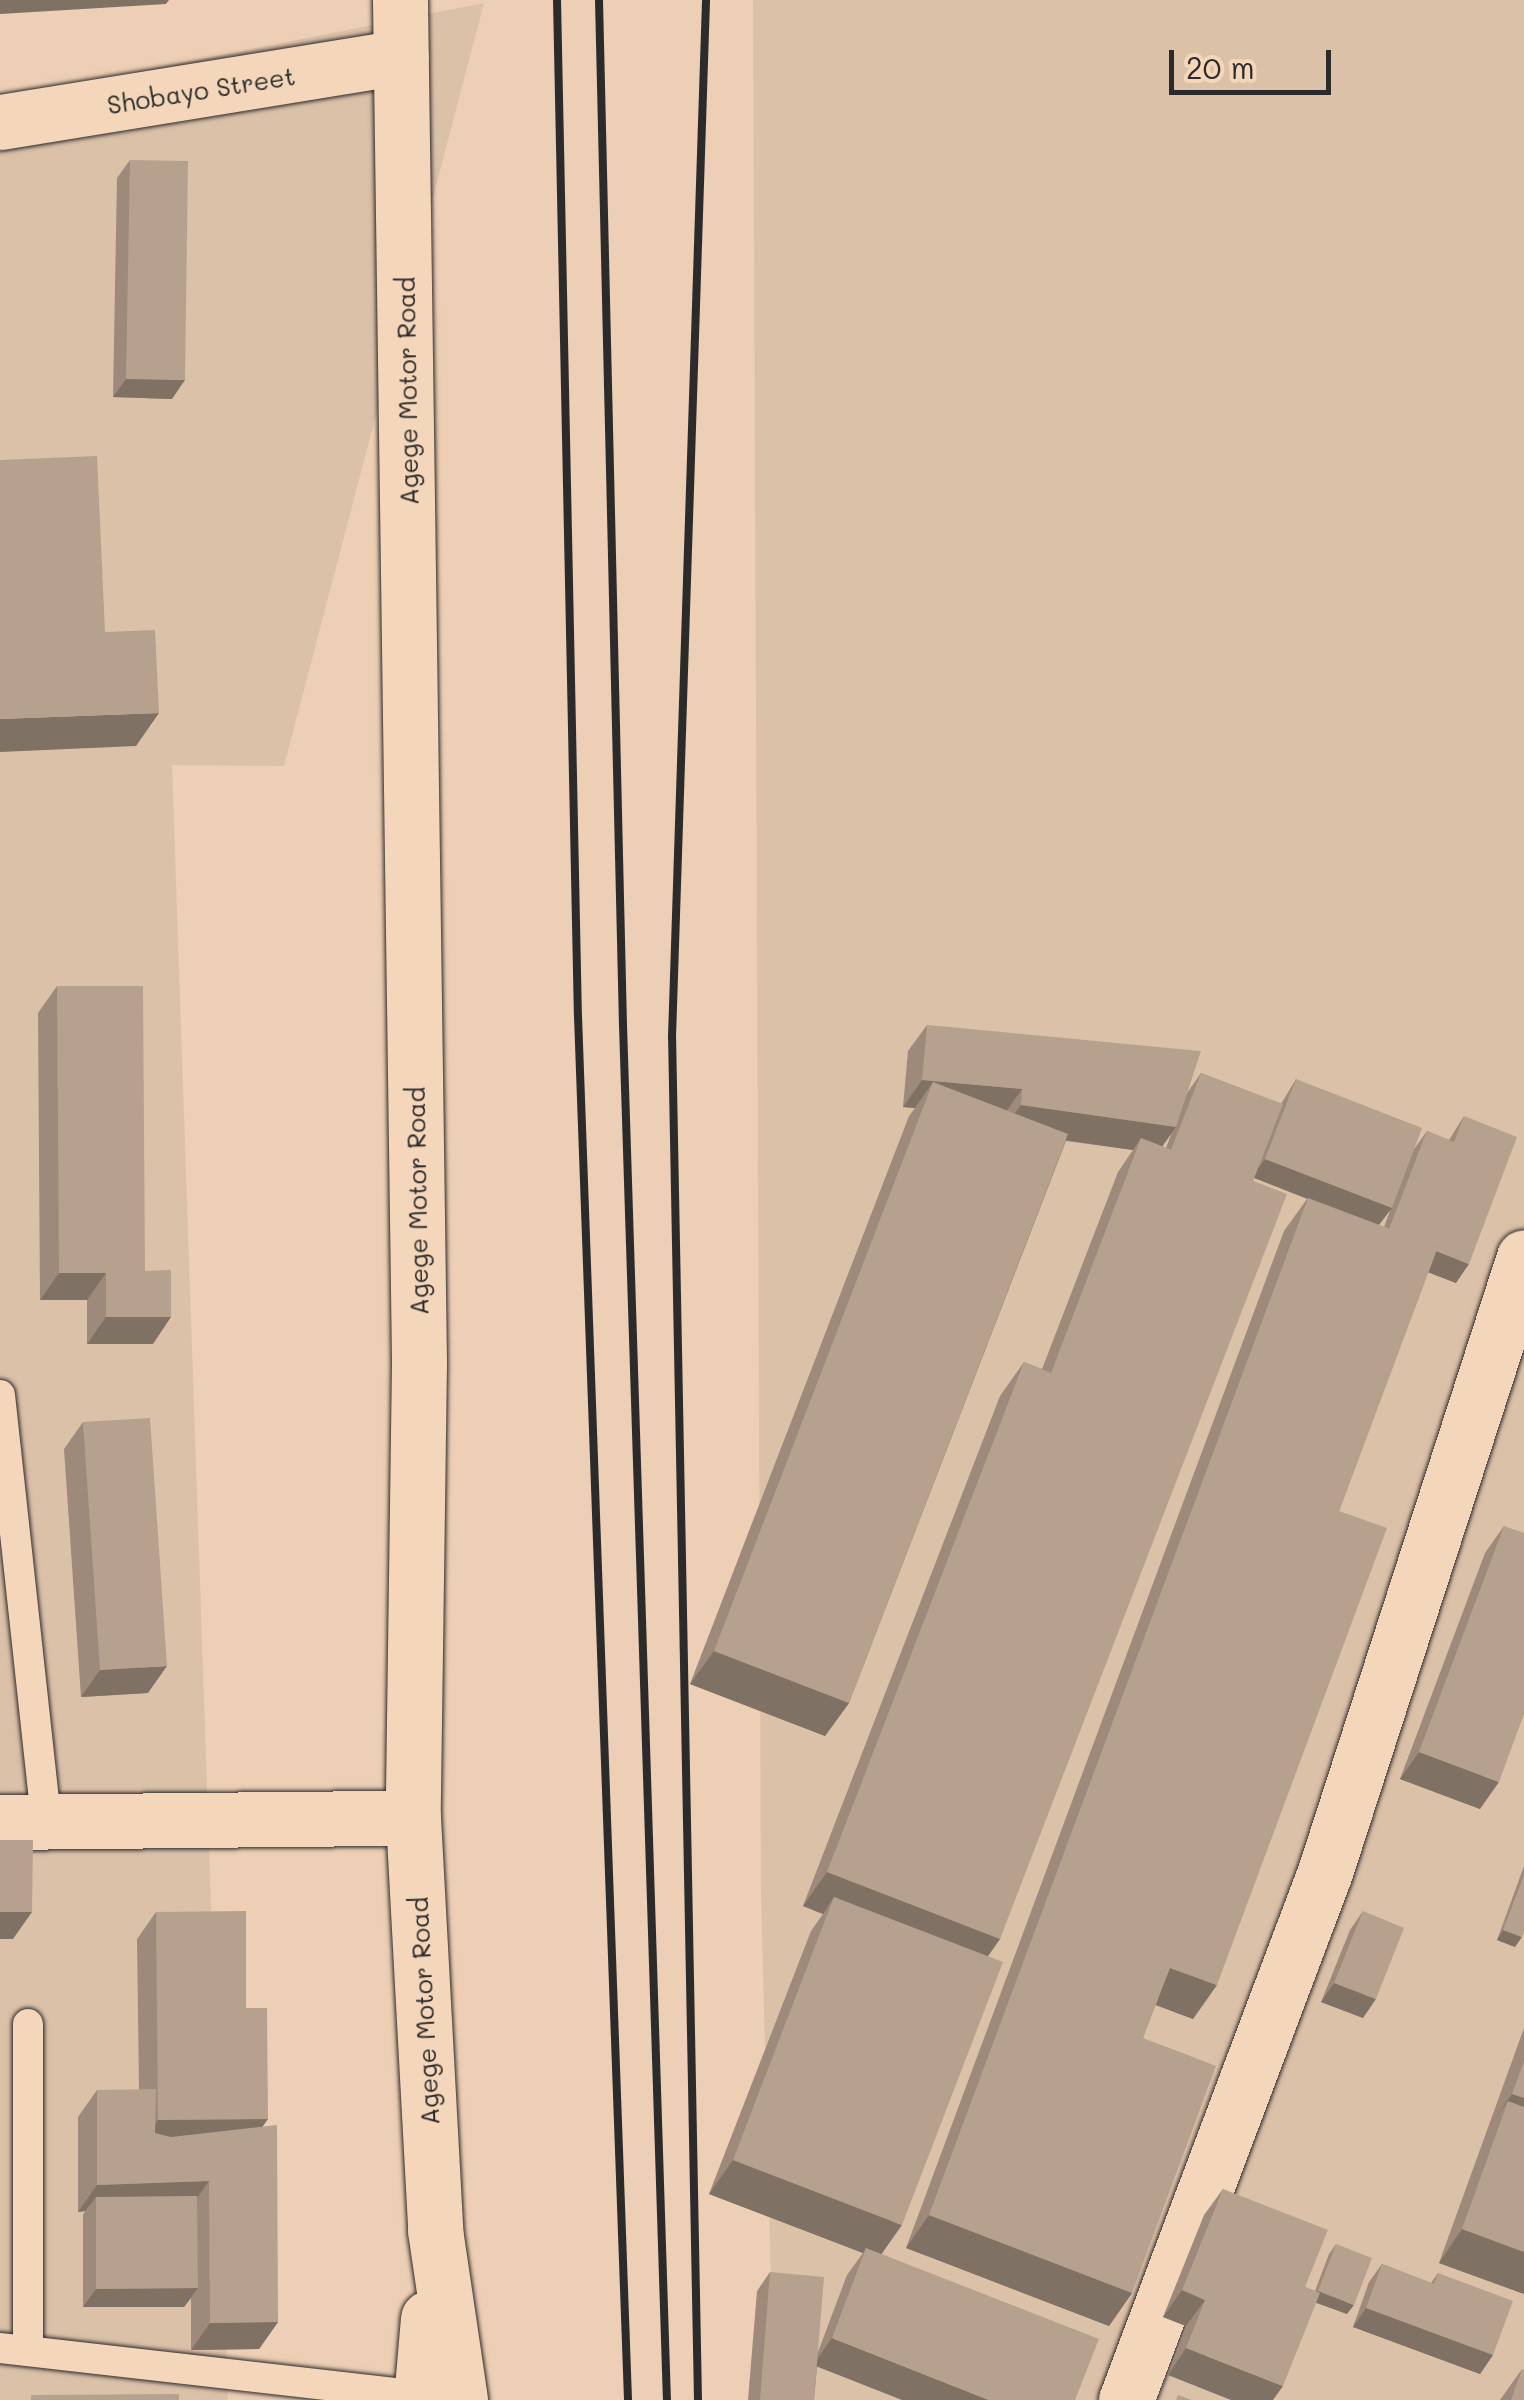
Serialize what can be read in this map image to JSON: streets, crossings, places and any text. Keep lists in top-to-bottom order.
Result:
{
  "streets": {
    "main road": ["Shobayo Street", "Agege Motor Road"]
  },
  "crossings": [
    ["Shobayo Street", "Agege Motor Road"]
  ],
  "scale_bar": "20 m"
}
